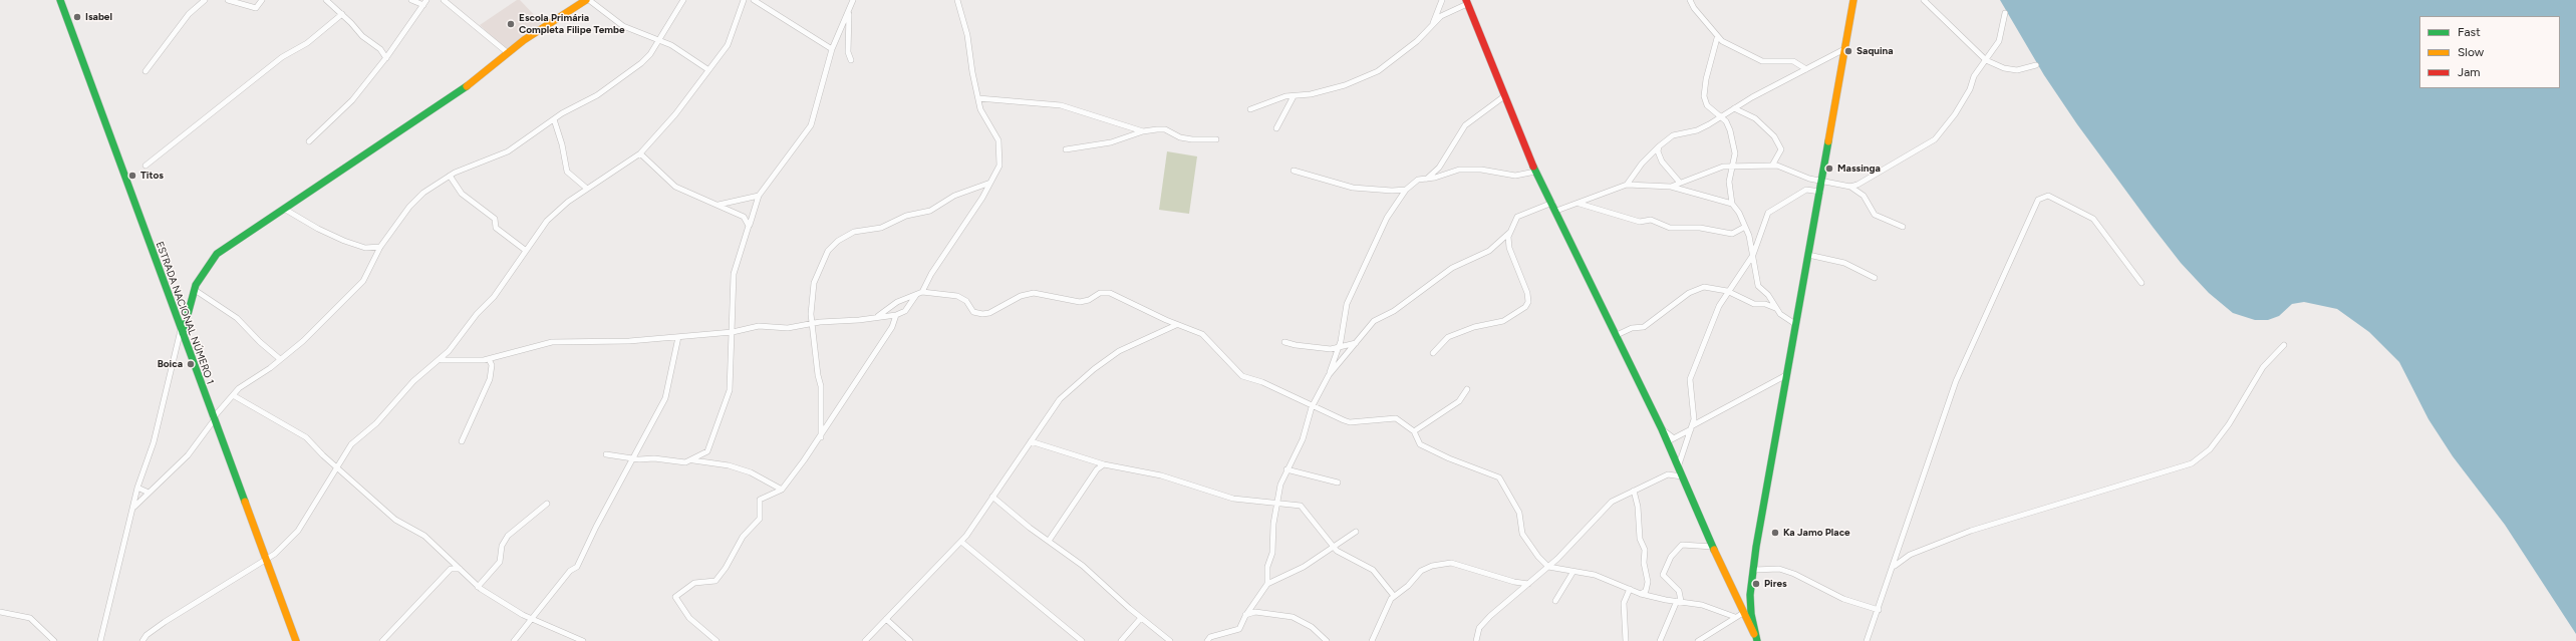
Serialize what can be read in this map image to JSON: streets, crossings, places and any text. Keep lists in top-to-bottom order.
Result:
{
  "streets": {
    "main road": ["ESTRADA NACIONAL NÚMERO 1"]
  },
  "places": [
    "Isabel",
    "Escola Primária Completa Filipe Tembe",
    "Saquina",
    "Massinga",
    "Titos",
    "Boica",
    "Ka Jamo Place",
    "Pires"
  ],
  "legend": ["Fast", "Slow", "Jam"]
}
